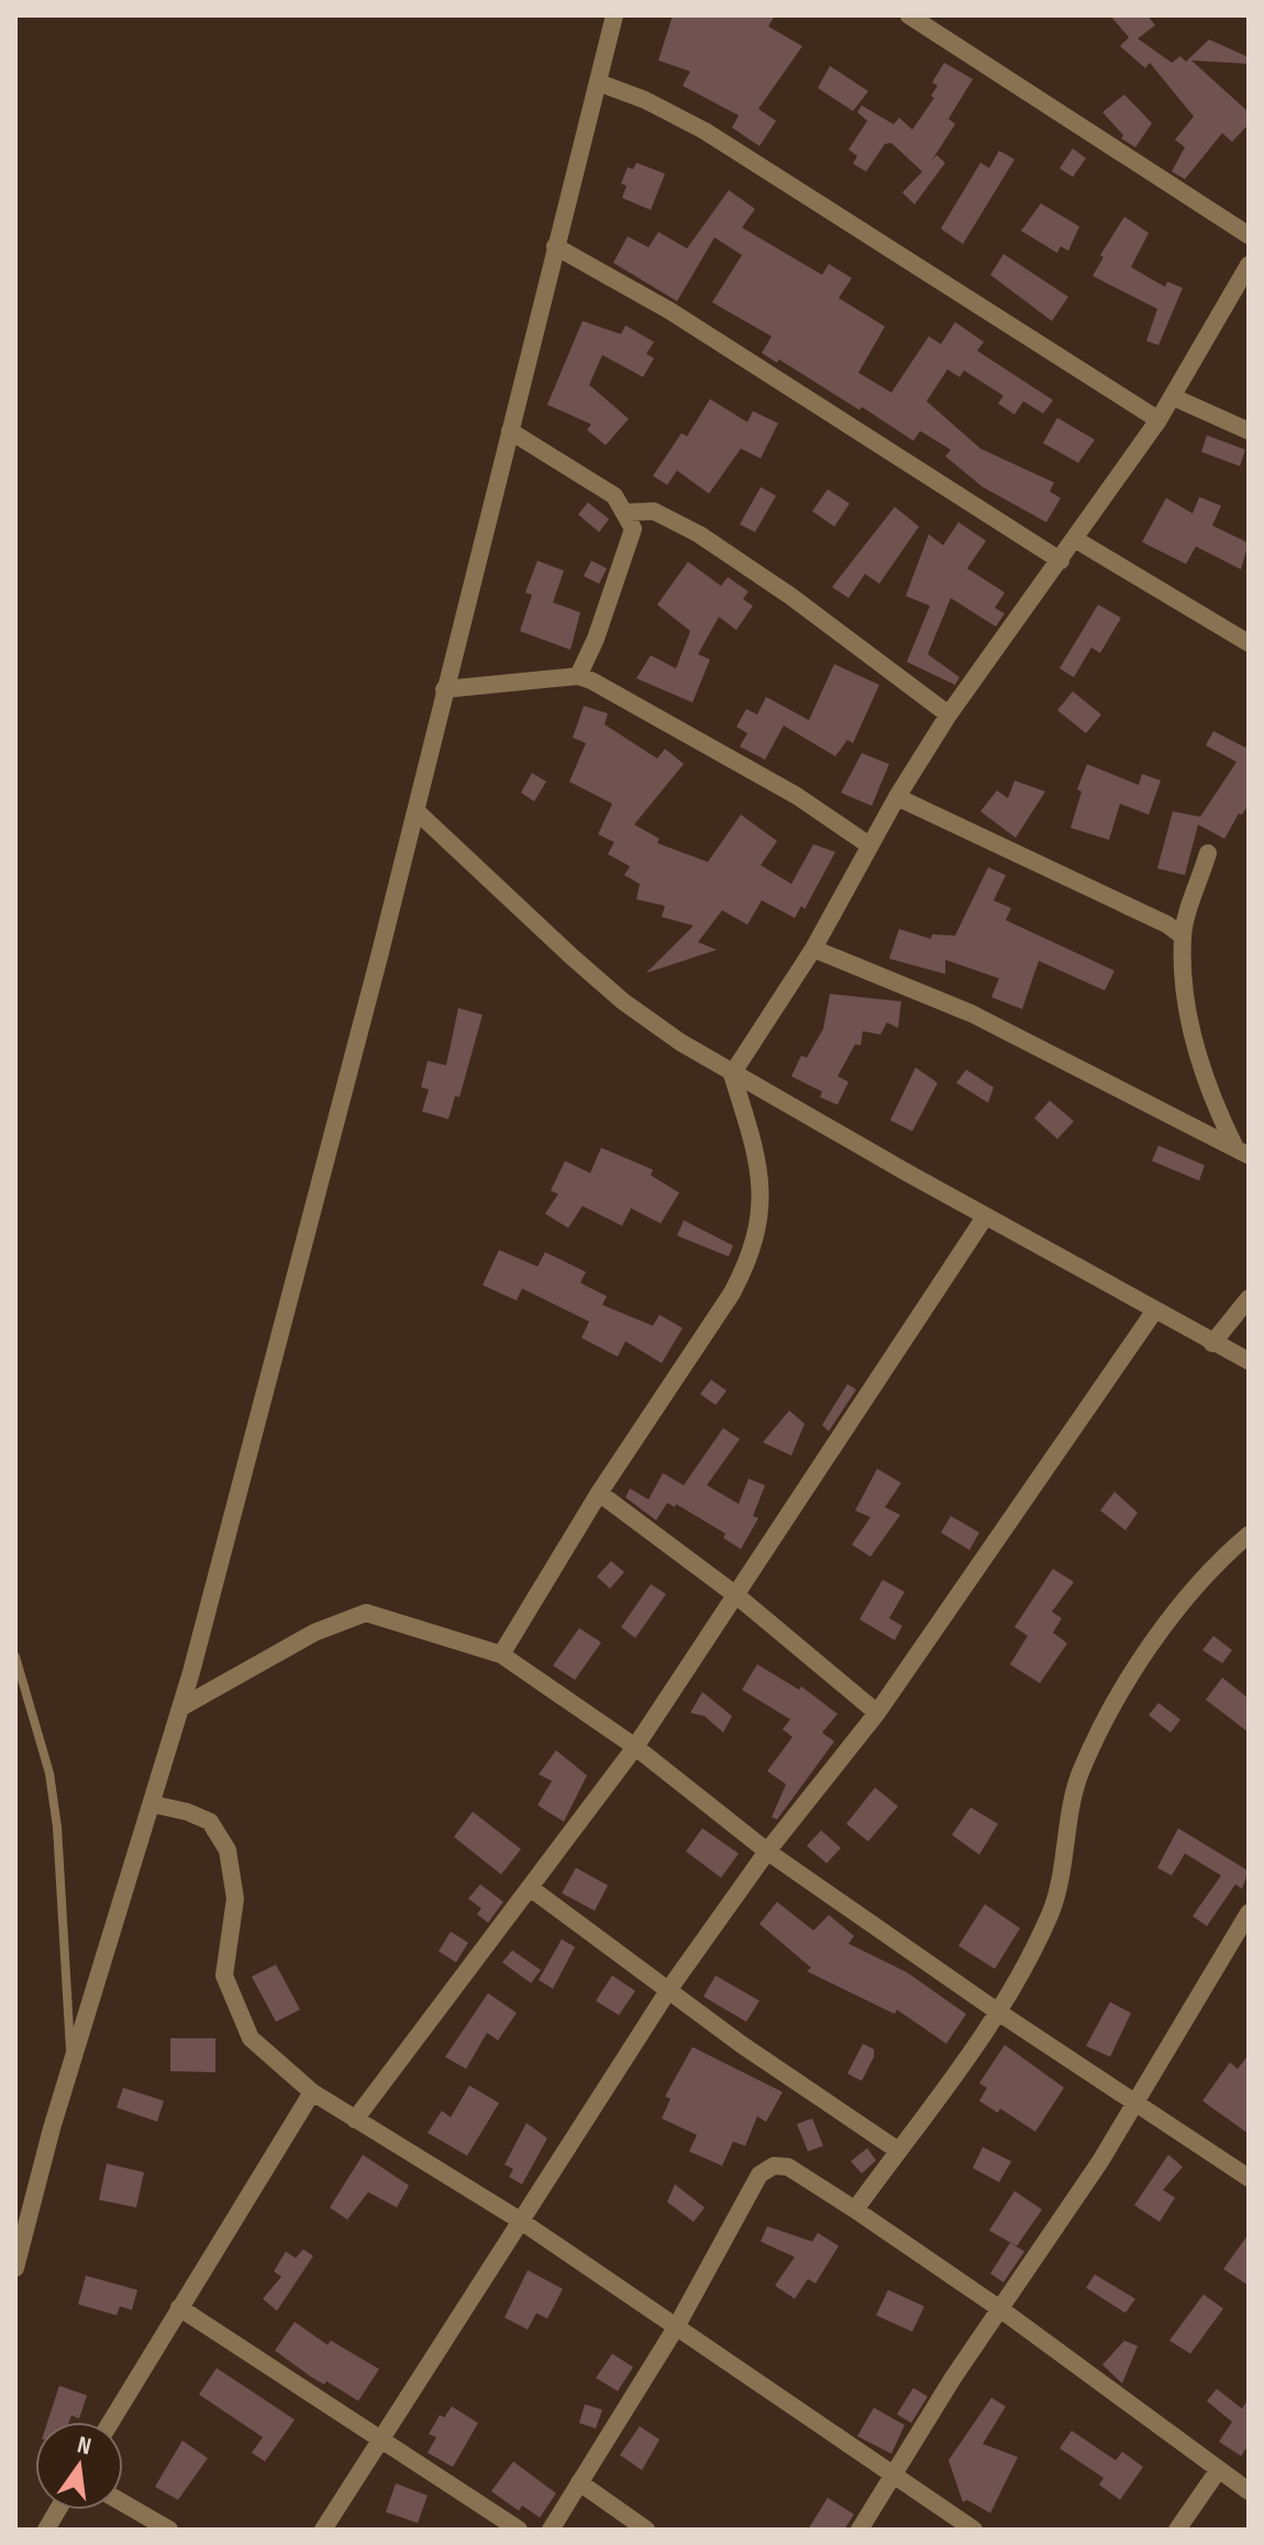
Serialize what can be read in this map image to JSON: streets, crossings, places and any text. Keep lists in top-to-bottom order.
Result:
{
  "north": "top"
}
